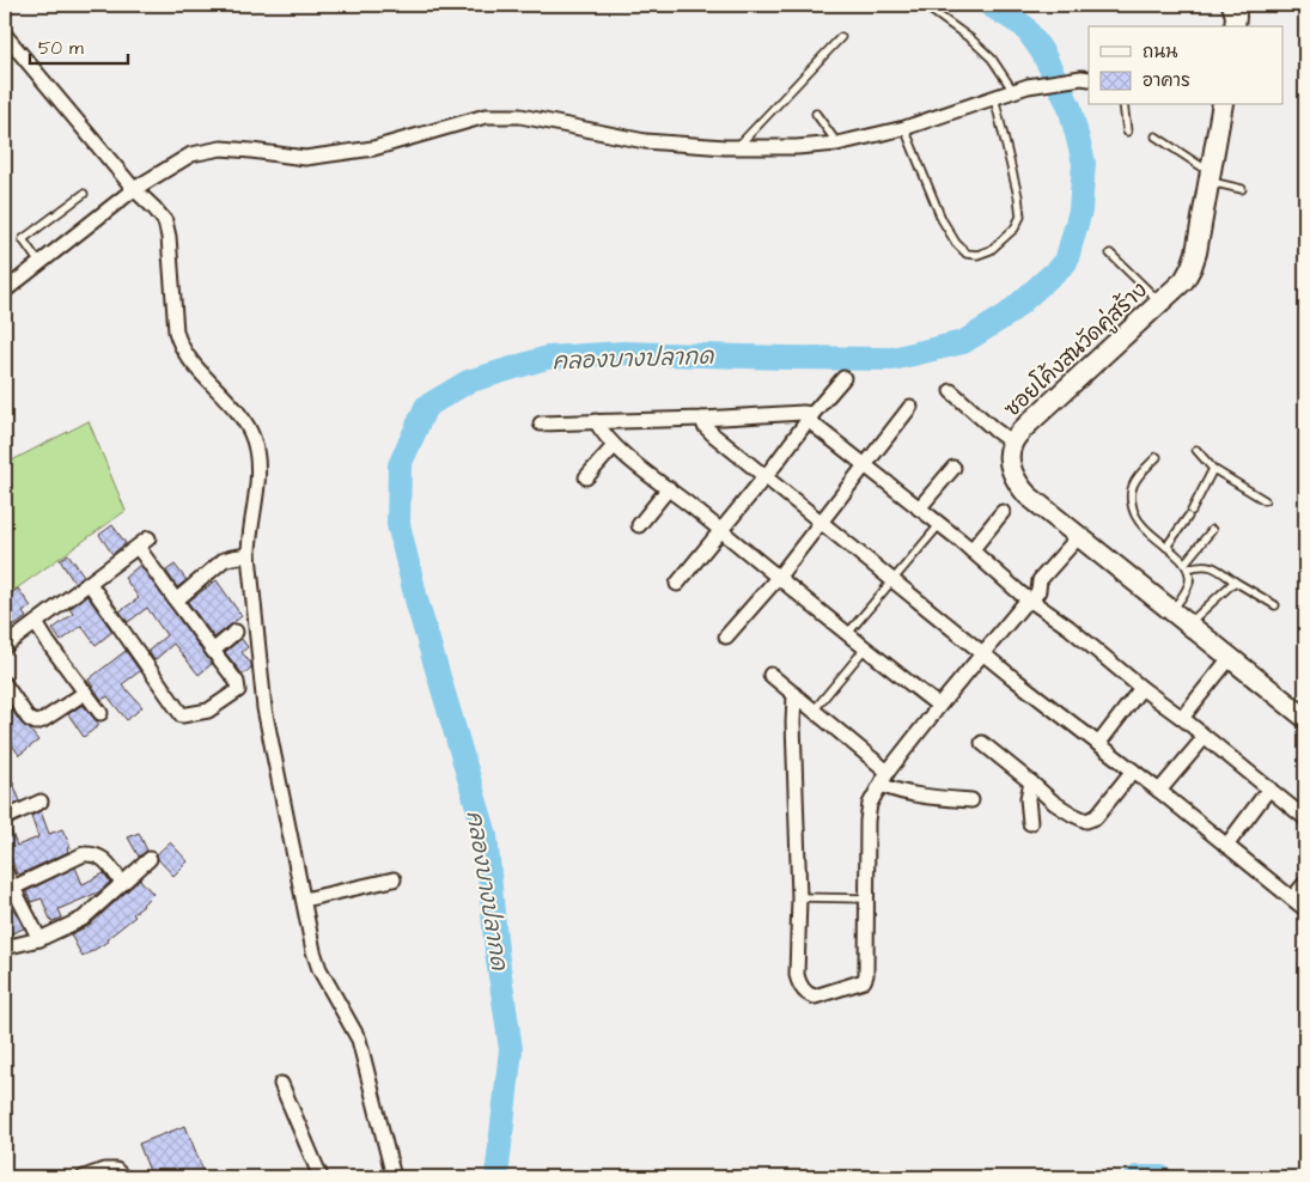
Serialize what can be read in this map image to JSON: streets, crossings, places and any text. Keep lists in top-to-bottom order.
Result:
{
  "streets": {
    "street": ["ซอยโค้งสนวัดคู่สร้าง"]
  },
  "water": ["คลองบางปลากด"],
  "legend": ["ถนน", "อาคาร"],
  "scale_bar": "50 m"
}
